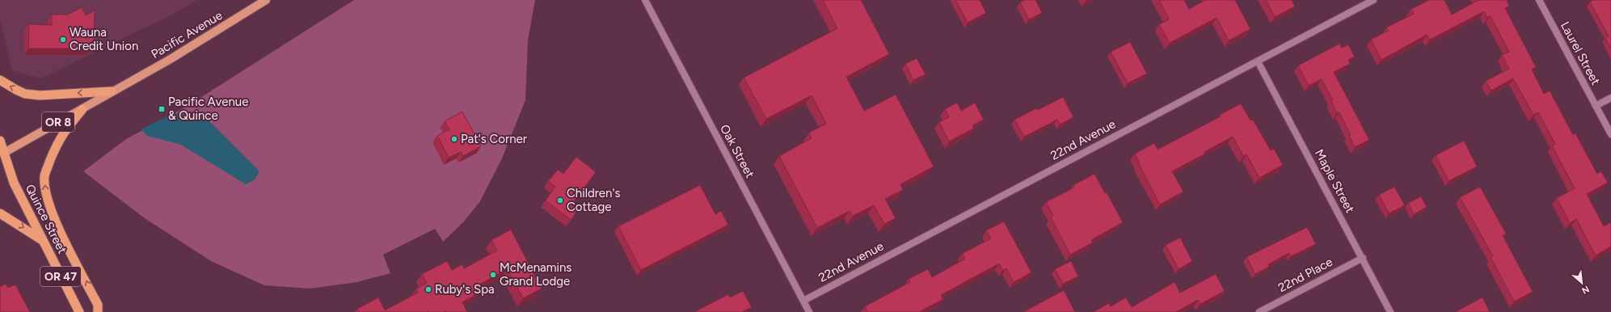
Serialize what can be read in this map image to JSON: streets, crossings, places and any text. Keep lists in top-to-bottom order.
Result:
{
  "streets": {
    "highway": ["Quince Street", "OR 47"],
    "main road": ["Pacific Avenue", "OR 8"],
    "street": [
      "Laurel Street",
      "22nd Avenue",
      "Oak Street",
      "Maple Street",
      "22nd Place"
    ]
  },
  "crossings": [
    ["Pacific Avenue", "Quince Street"],
    ["Pacific Avenue", "OR 47"],
    ["22nd Avenue", "Oak Street"],
    ["22nd Avenue", "Maple Street"],
    ["Maple Street", "22nd Place"],
    ["Quince Street", "OR 47"]
  ],
  "places": {
    "other": [
      "Wauna Credit Union",
      "Pat's Corner",
      "Children's Cottage",
      "McMenamins Grand Lodge",
      "Ruby's Spa"
    ],
    "transit": ["Pacific Avenue & Quince"]
  },
  "north": "bottom right"
}
